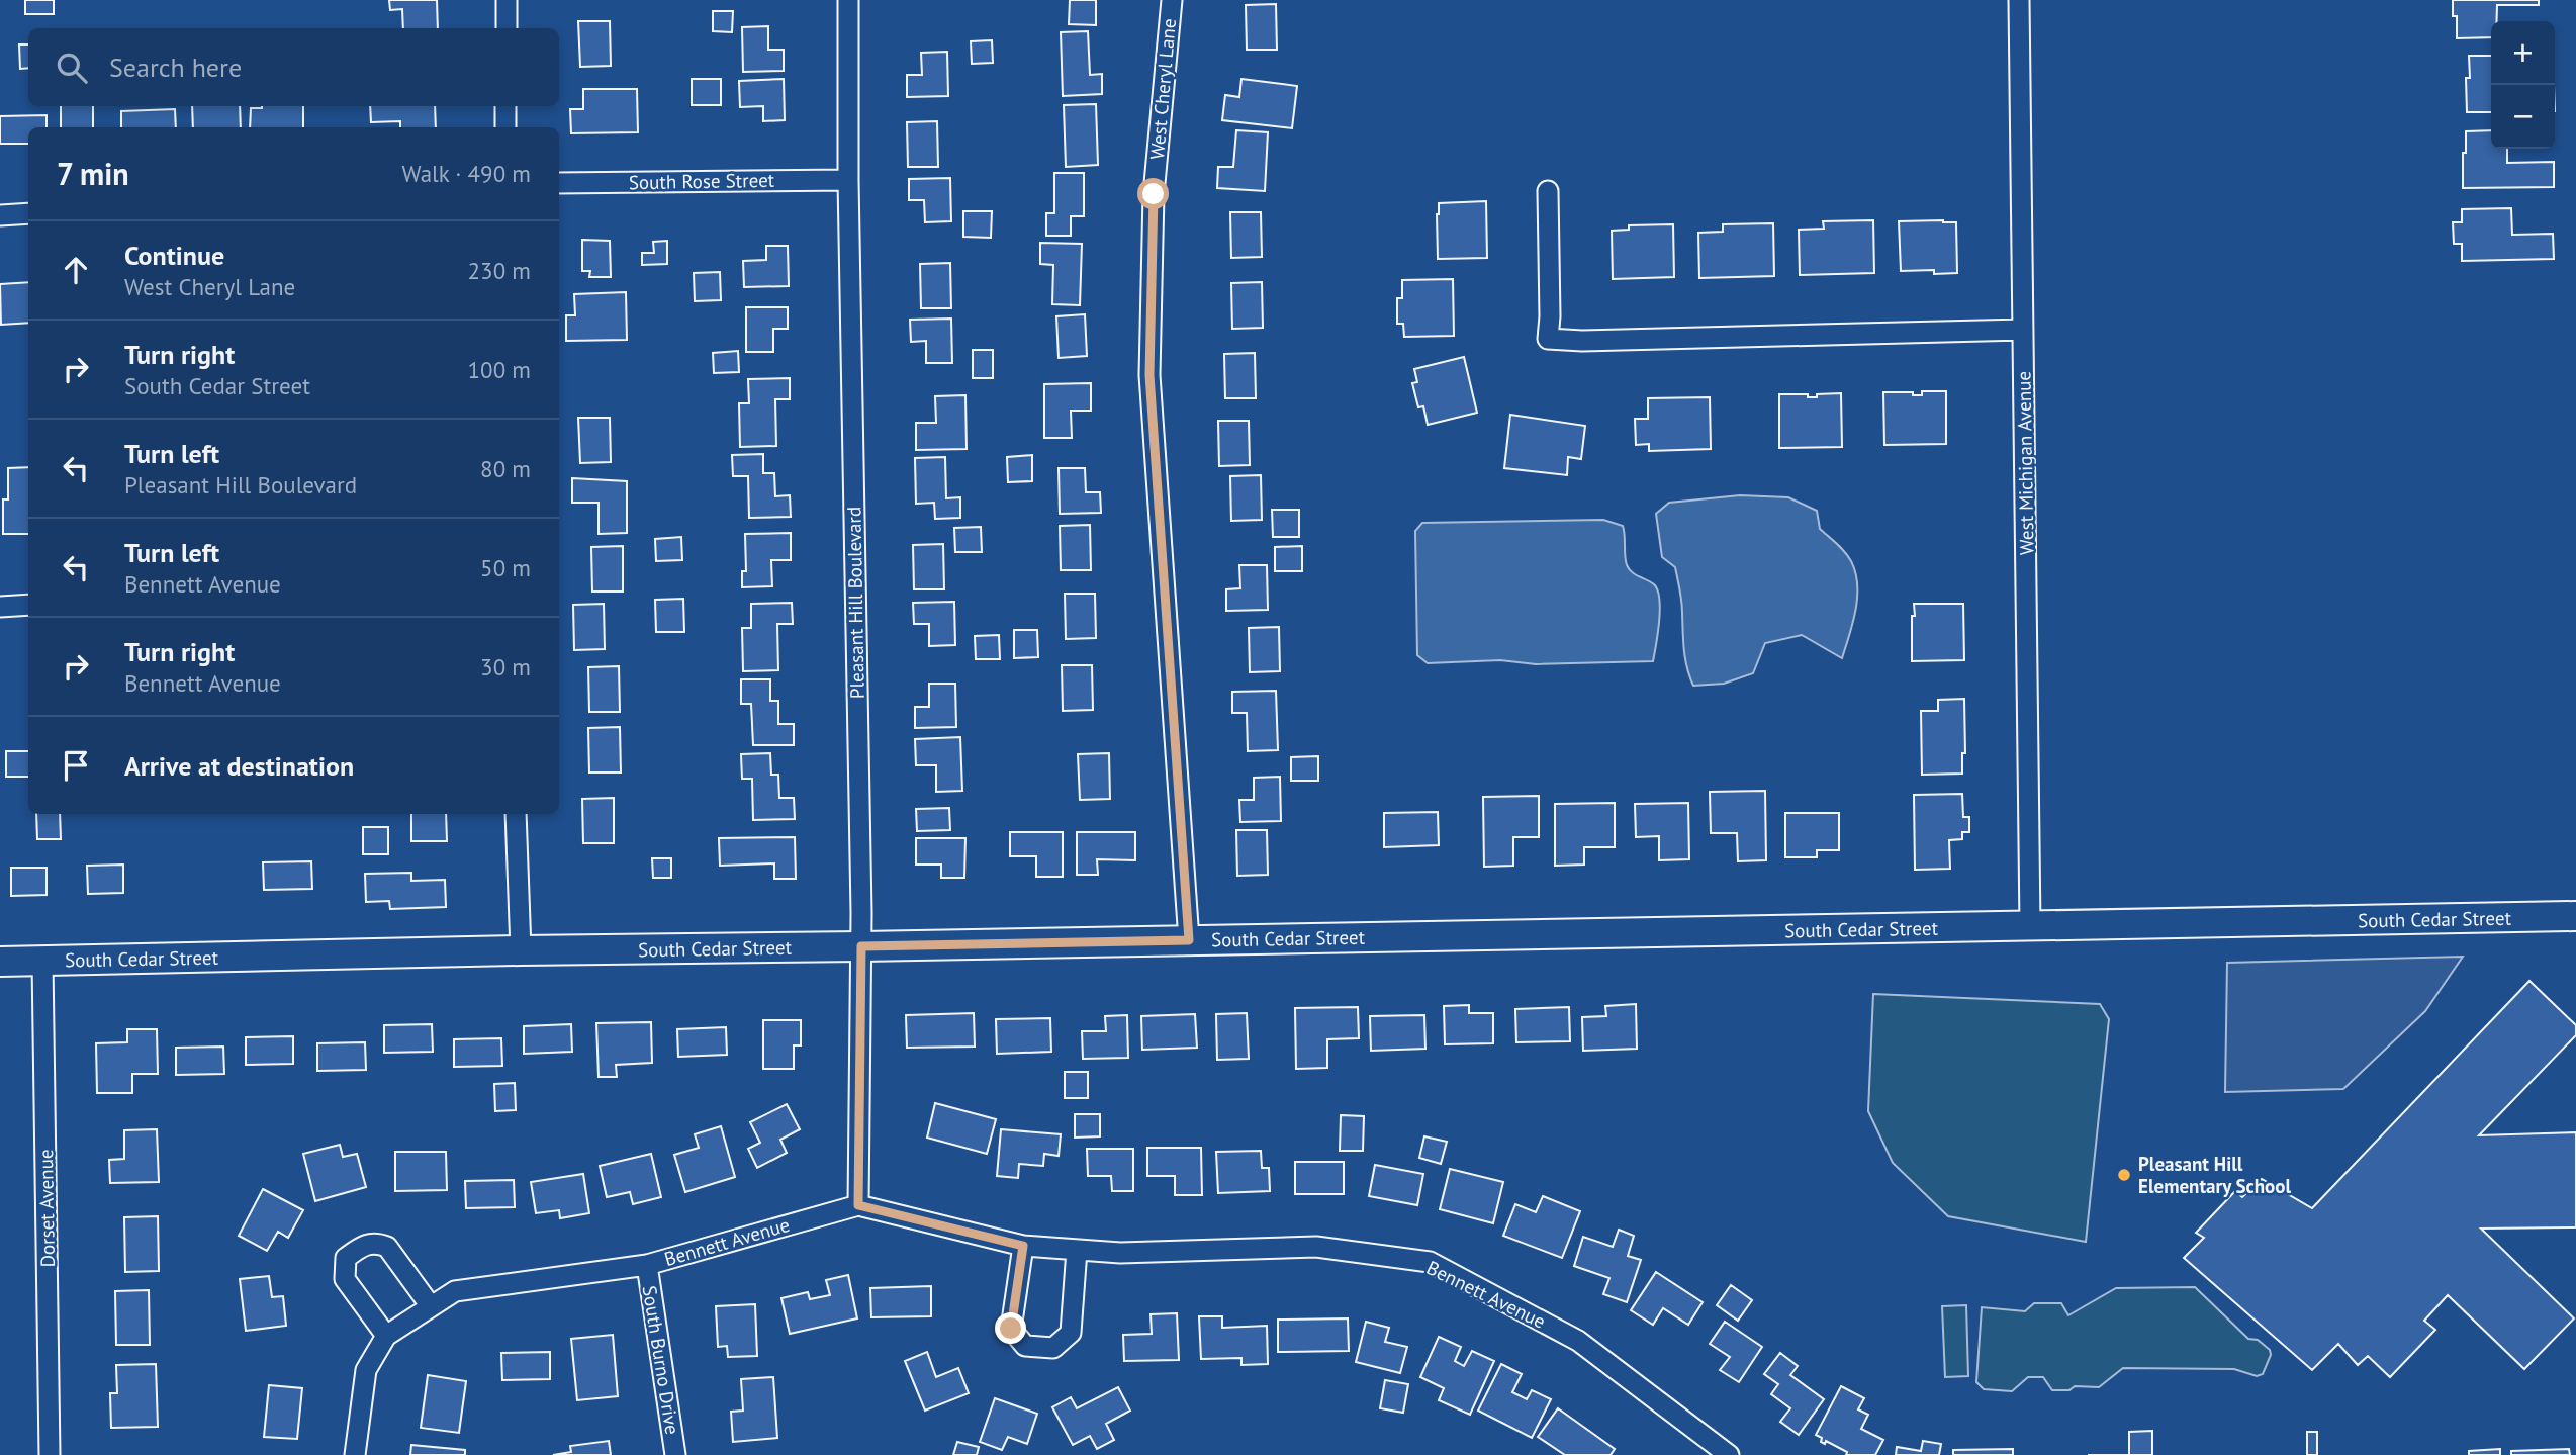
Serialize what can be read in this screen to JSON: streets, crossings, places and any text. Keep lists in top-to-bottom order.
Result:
{
  "streets": {
    "street": [
      "West Cheryl Lane",
      "South Rose Street",
      "West Michigan Avenue",
      "Pleasant Hill Boulevard",
      "South Cedar Street",
      "Dorset Avenue",
      "Bennett Avenue",
      "South Burno Drive"
    ]
  },
  "crossings": [
    ["West Cheryl Lane", "South Cedar Street"],
    ["South Rose Street", "Pleasant Hill Boulevard"],
    ["West Michigan Avenue", "South Cedar Street"],
    ["Pleasant Hill Boulevard", "South Cedar Street"],
    ["Pleasant Hill Boulevard", "Bennett Avenue"],
    ["South Cedar Street", "Dorset Avenue"],
    ["Bennett Avenue", "South Burno Drive"]
  ],
  "places": ["Pleasant Hill Elementary School"],
  "page": {
    "map_buttons": ["+", "−"],
    "search": "Search here",
    "heading": ["7 min", "Walk · 490 m"],
    "list": [
      ["Continue", "West Cheryl Lane", "230 m"],
      ["Turn right", "South Cedar Street", "100 m"],
      ["Turn left", "Pleasant Hill Boulevard", "80 m"],
      ["Turn left", "Bennett Avenue", "50 m"],
      ["Turn right", "Bennett Avenue", "30 m"],
      "Arrive at destination"
    ]
  }
}
